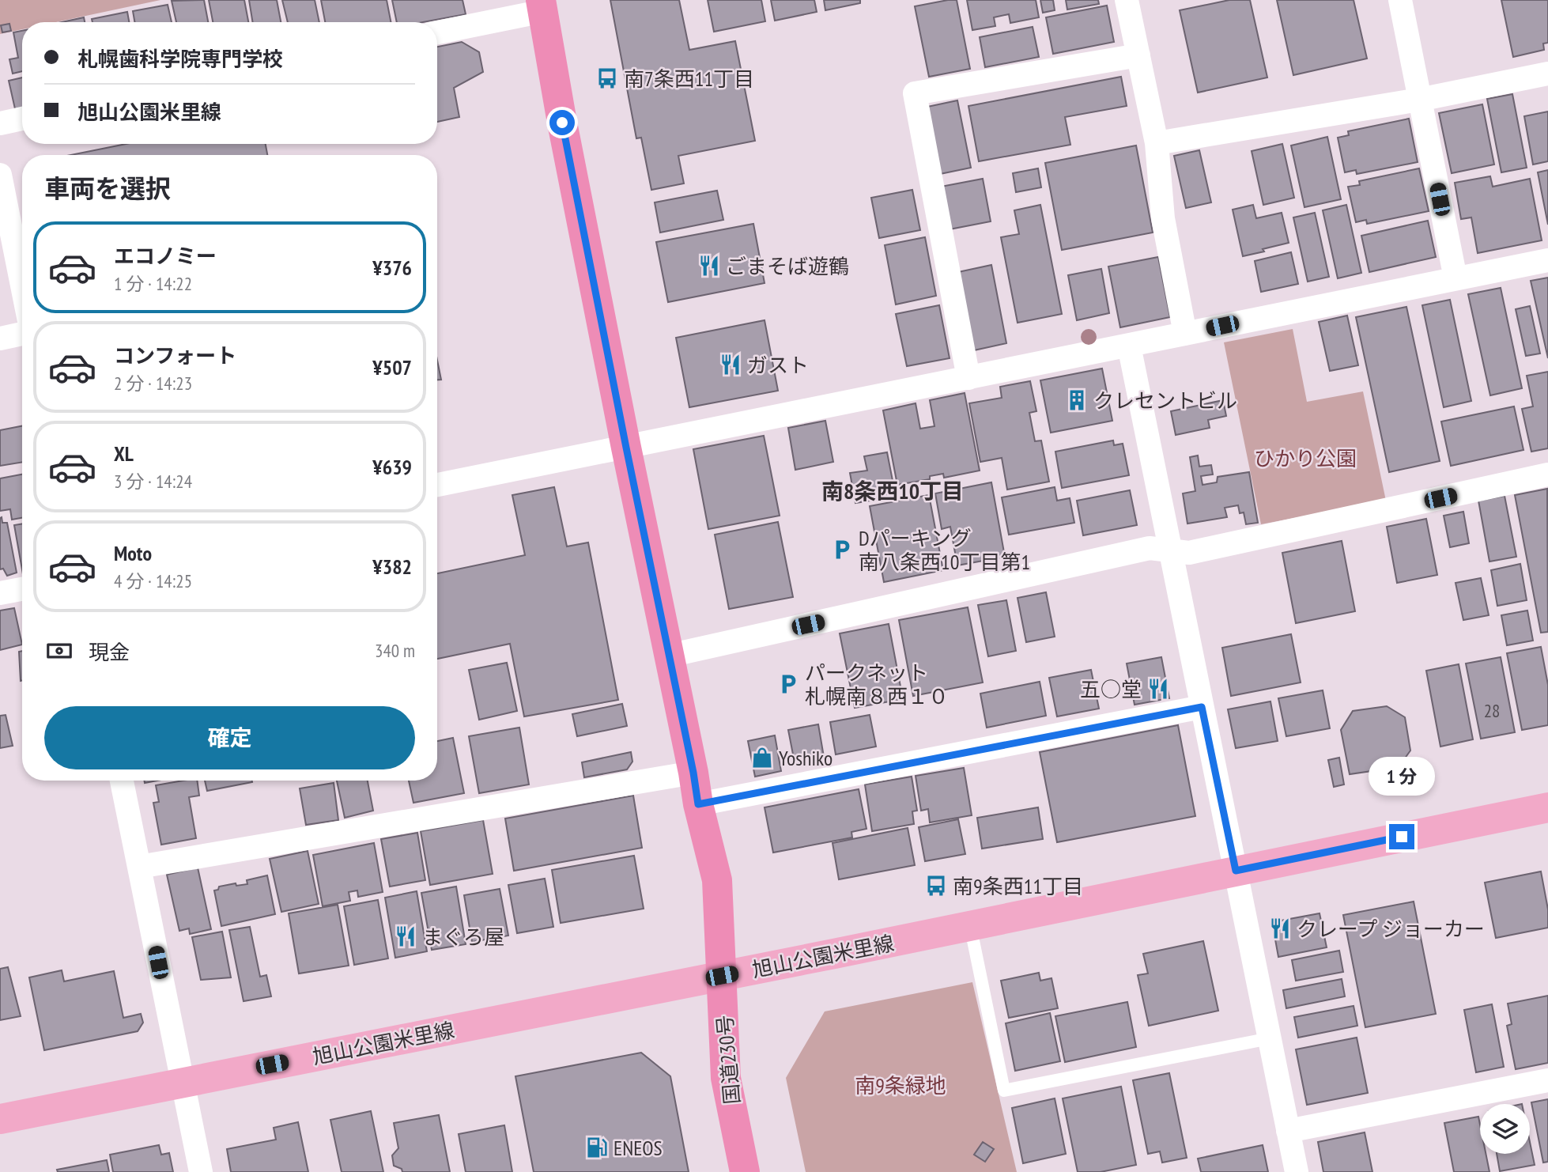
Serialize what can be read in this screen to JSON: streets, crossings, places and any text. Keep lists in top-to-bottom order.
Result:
{
  "streets": {
    "highway": ["国道230号"],
    "main road": ["旭山公園米里線"]
  },
  "crossings": [
    ["旭山公園米里線", "国道230号"]
  ],
  "districts": ["南8条西10丁目"],
  "parks": ["ひかり公園", "南9条緑地"],
  "places": {
    "bus stop": ["南7条西11丁目", "南9条西11丁目"],
    "restaurant": [
      "ごまそば遊鶴",
      "ガスト",
      "五○堂",
      "クレープ ジョーカー",
      "まぐろ屋"
    ],
    "building": ["クレセントビル"],
    "parking": ["Dパーキング 南八条西10丁目第1", "パークネット 札幌南８西１０"],
    "shop": ["Yoshiko"],
    "fuel station": ["ENEOS"]
  },
  "house_numbers": ["28"],
  "page": {
    "banner": ["札幌歯科学院専門学校", "旭山公園米里線"],
    "heading": "車両を選択",
    "list": [
      {
        "name": "エコノミー",
        "note": "1 分 · 14:22",
        "value": "¥376"
      },
      {
        "name": "コンフォート",
        "note": "2 分 · 14:23",
        "value": "¥507"
      },
      {
        "name": "XL",
        "note": "3 分 · 14:24",
        "value": "¥639"
      },
      {
        "name": "Moto",
        "note": "4 分 · 14:25",
        "value": "¥382"
      }
    ],
    "pay": ["現金", "340 m"],
    "buttons": "確定",
    "bubble": "1 分"
  }
}
